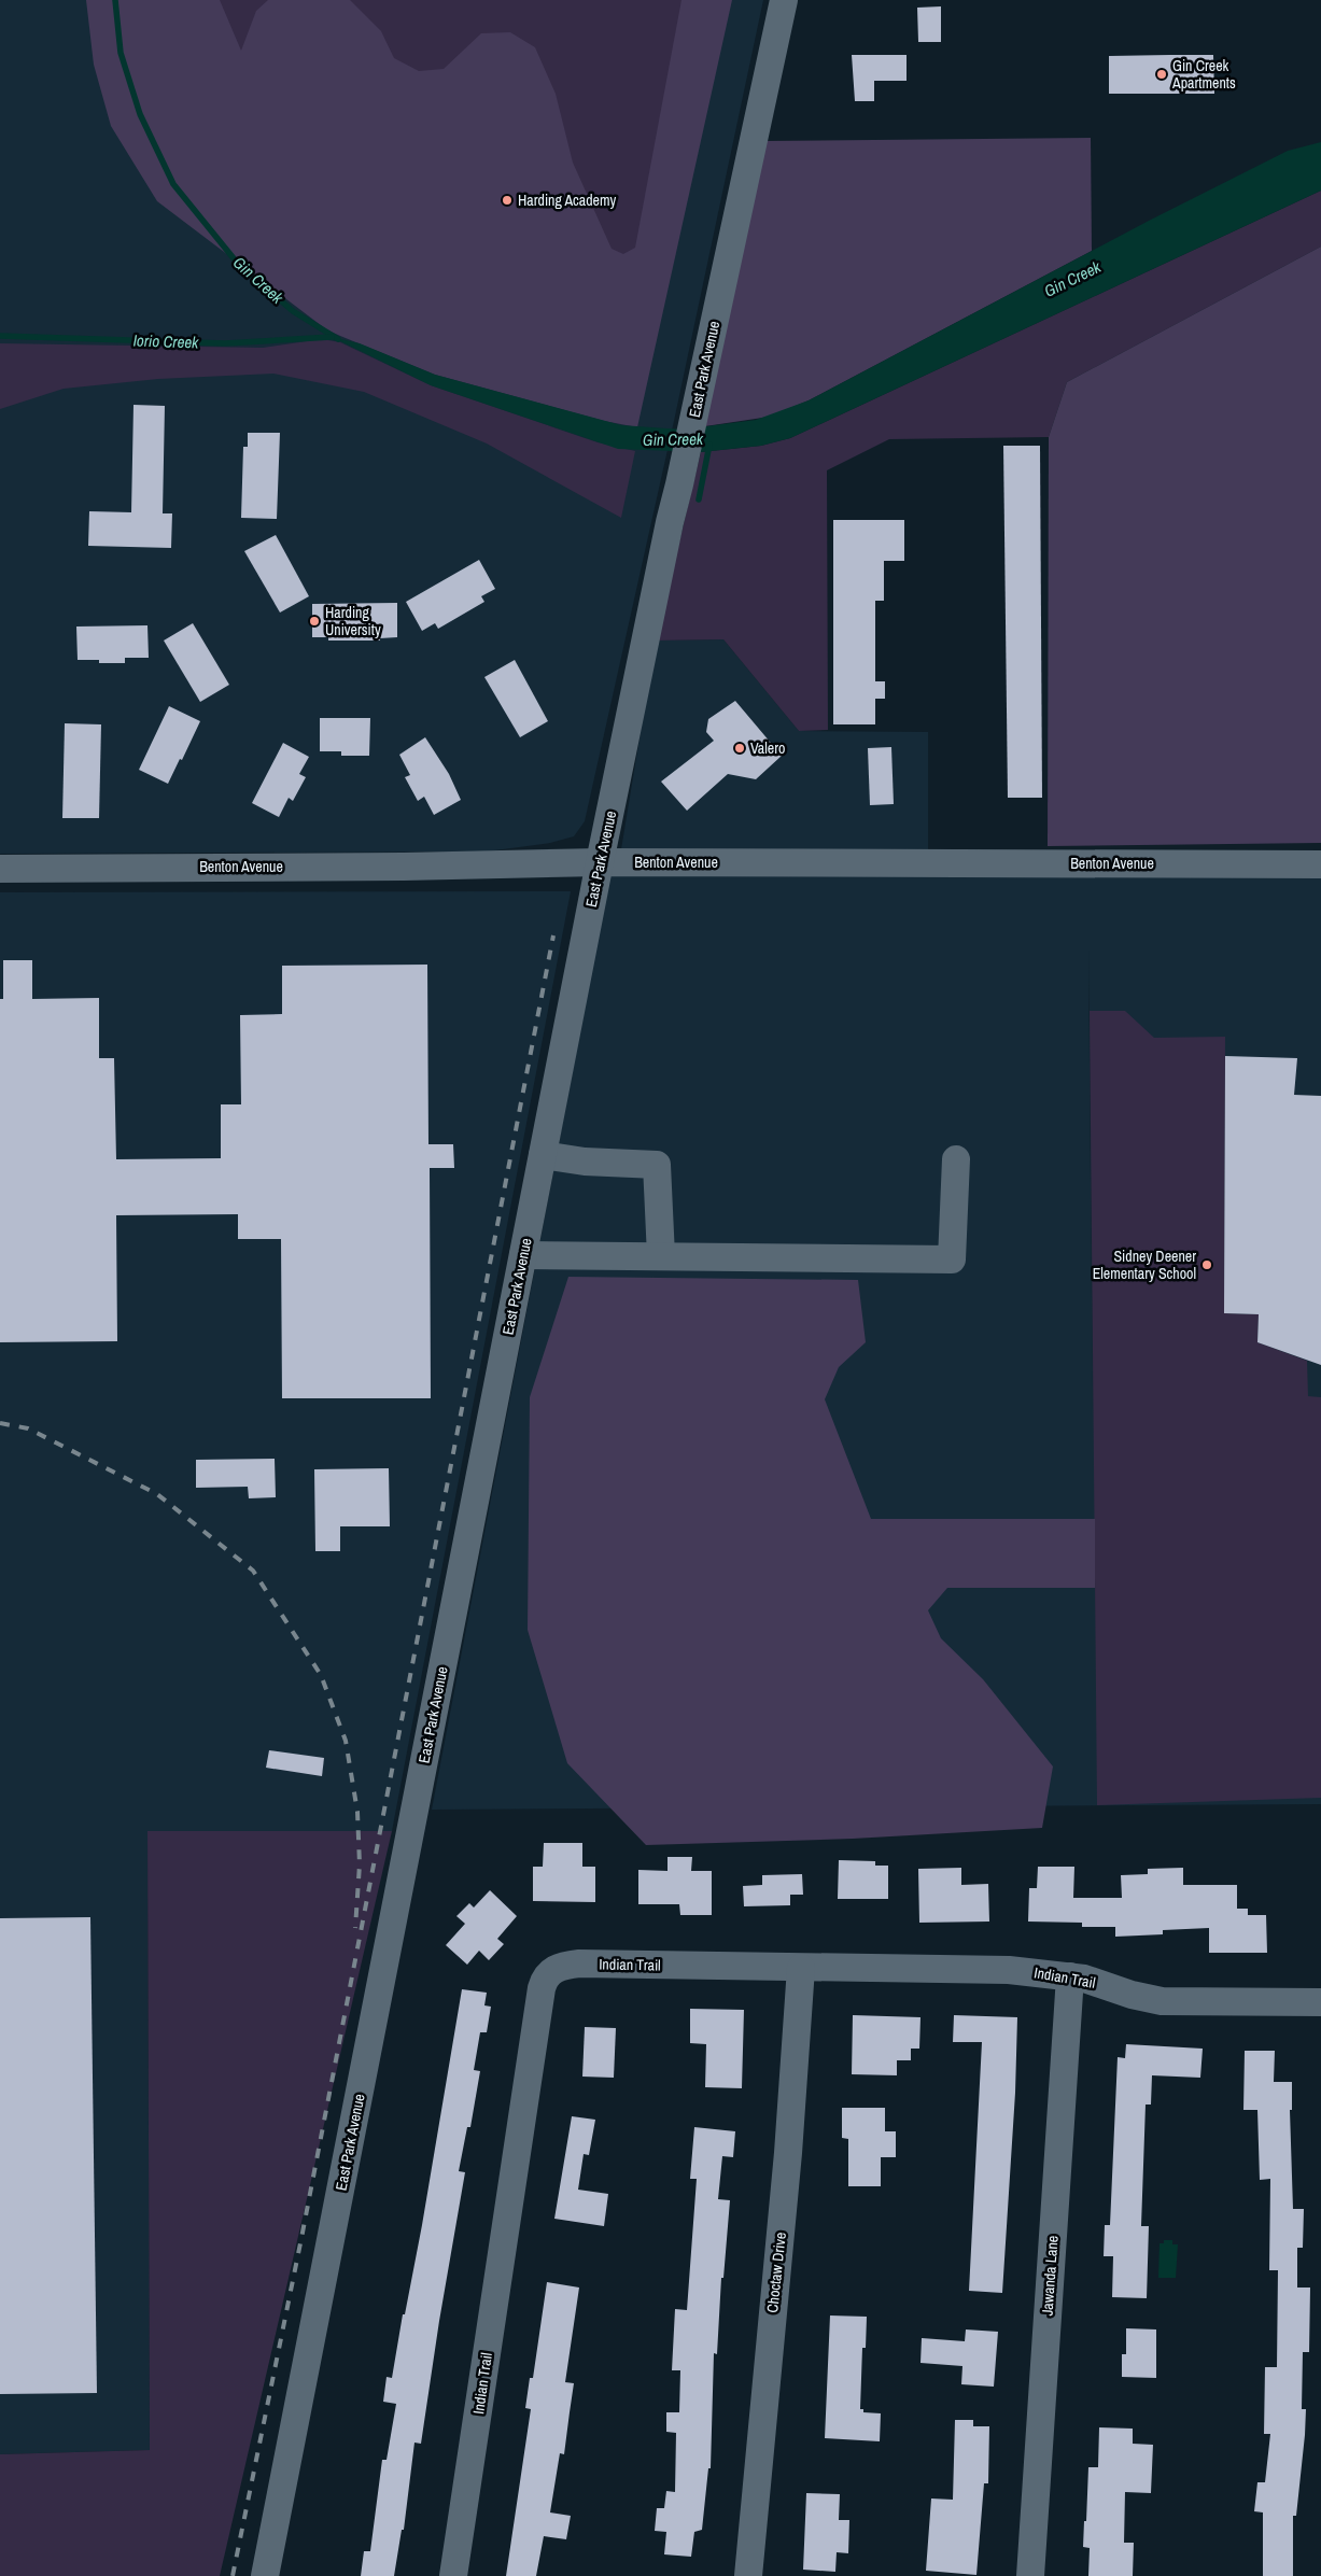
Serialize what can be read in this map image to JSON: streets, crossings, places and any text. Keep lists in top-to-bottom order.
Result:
{
  "streets": {
    "street": [
      "East Park Avenue",
      "Benton Avenue",
      "Indian Trail",
      "Choctaw Drive",
      "Jawanda Lane"
    ]
  },
  "crossings": [
    ["East Park Avenue", "Benton Avenue"],
    ["Indian Trail", "Choctaw Drive"],
    ["Indian Trail", "Jawanda Lane"]
  ],
  "water": ["Gin Creek", "Iorio Creek"],
  "places": [
    "Gin Creek Apartments",
    "Harding Academy",
    "Harding University",
    "Valero",
    "Sidney Deener Elementary School"
  ]
}
